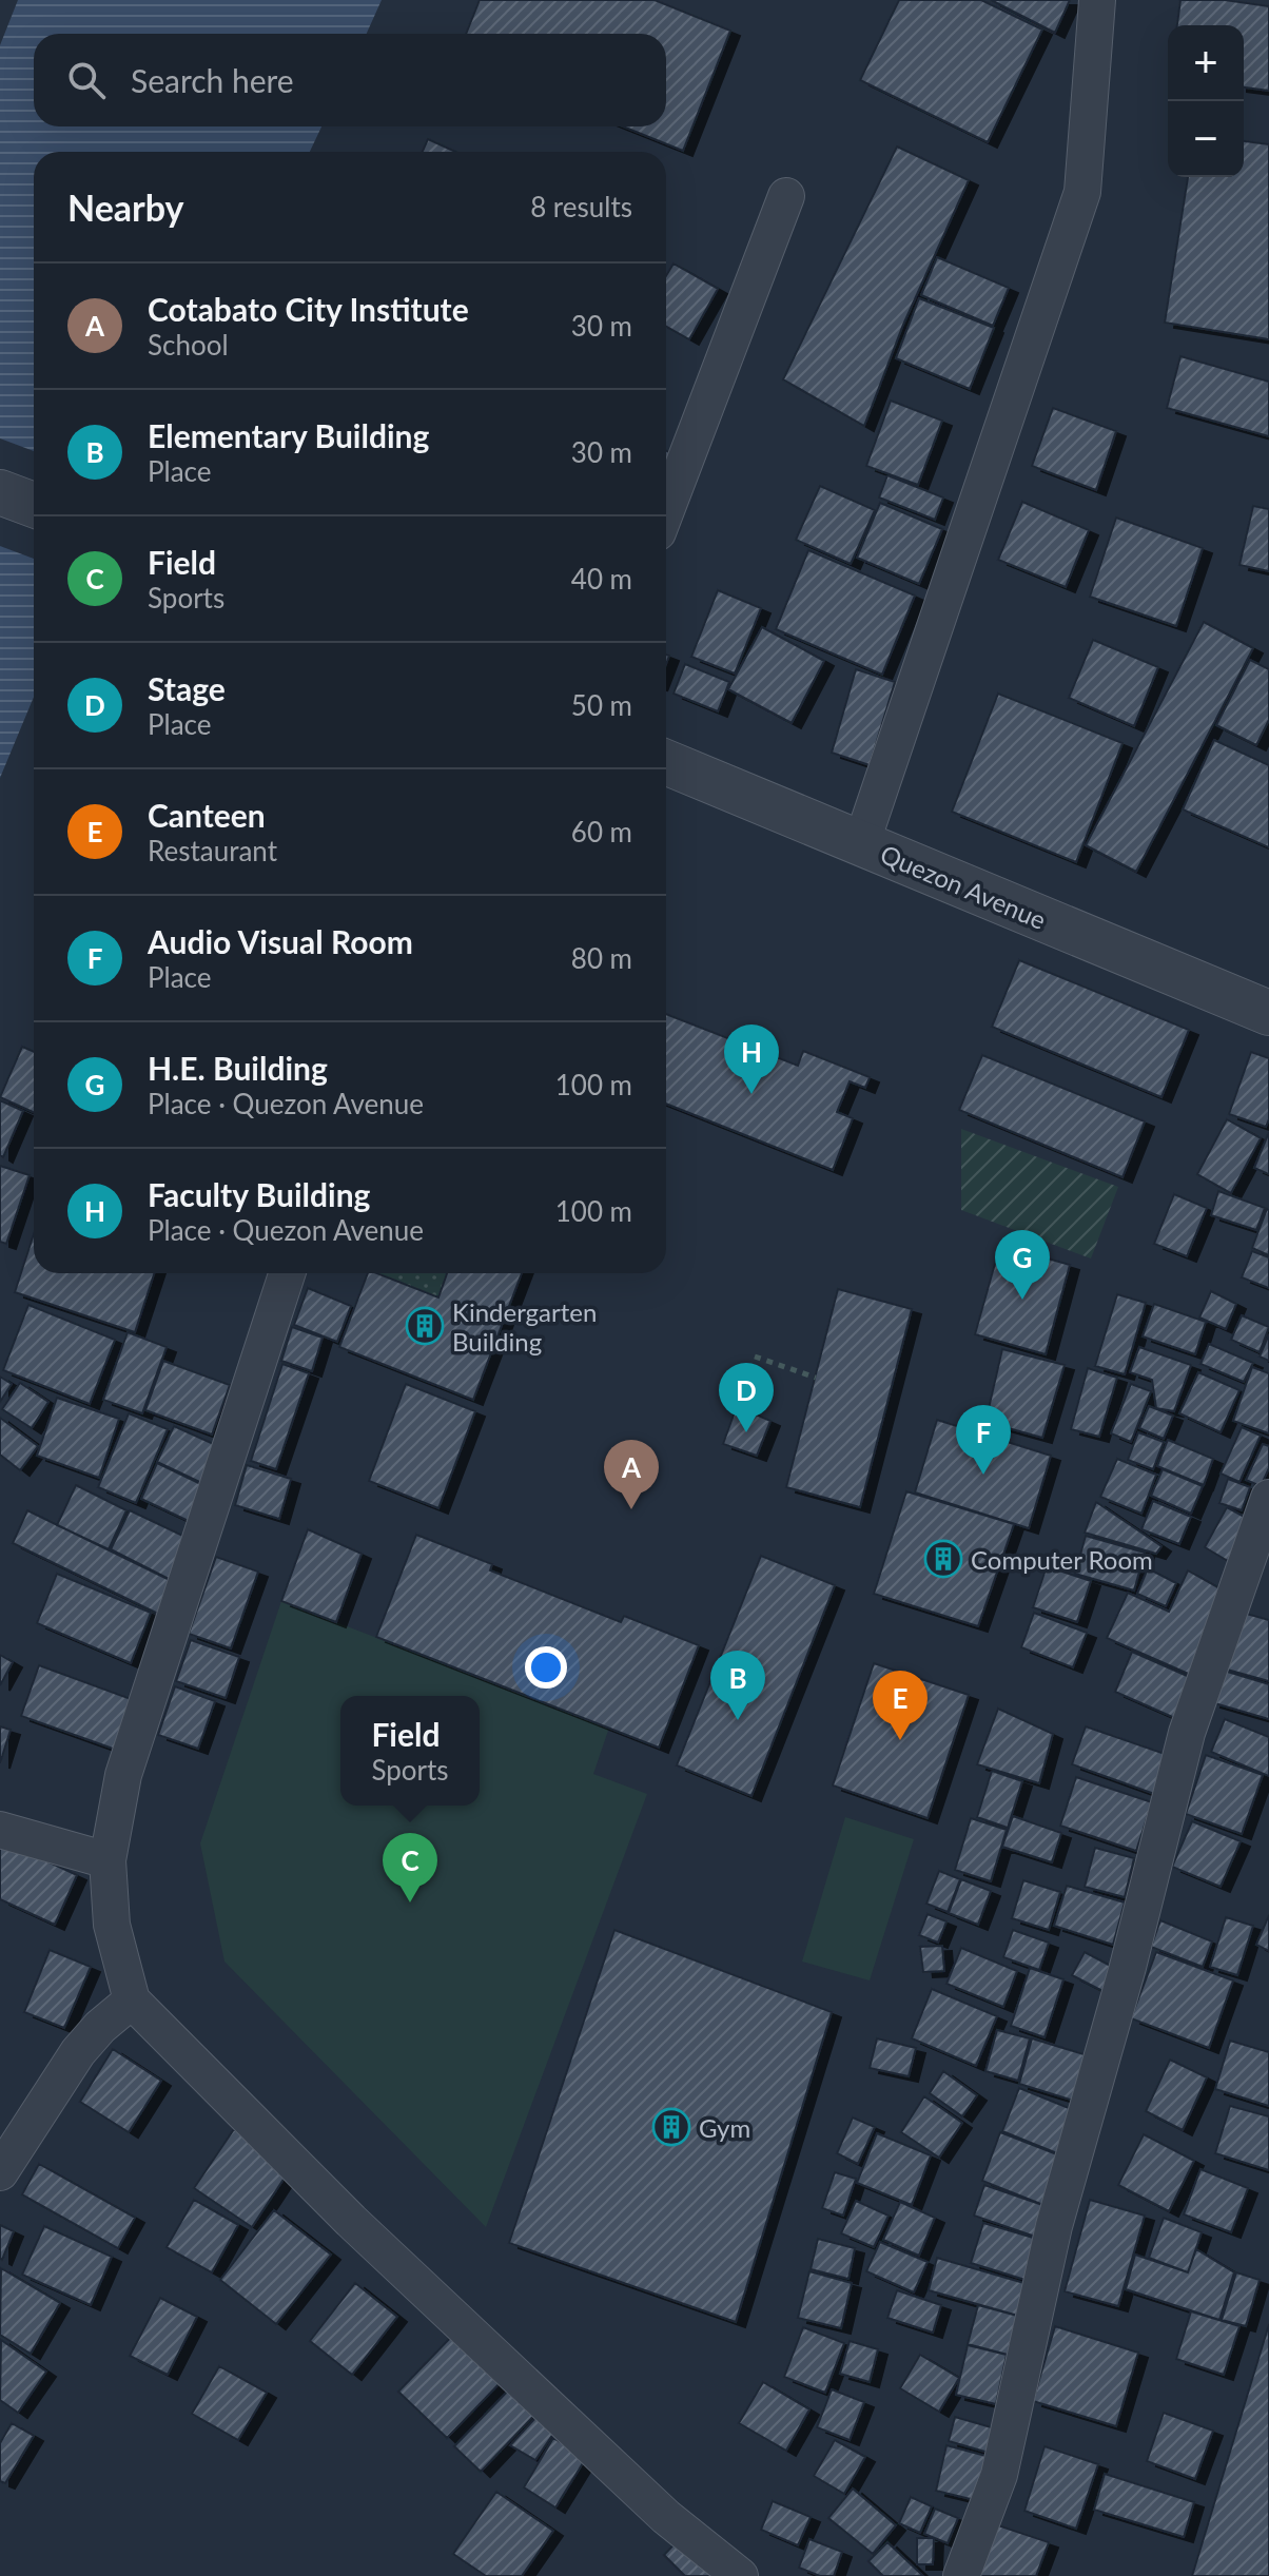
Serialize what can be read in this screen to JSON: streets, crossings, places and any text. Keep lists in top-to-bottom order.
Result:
{
  "streets": {
    "street": ["Quezon Avenue"]
  },
  "places": {
    "building": ["Kindergarten Building", "Computer Room", "Gym"]
  },
  "page": {
    "map_buttons": ["+", "−"],
    "search": "Search here",
    "heading": ["Nearby", "8 results"],
    "list": [
      {
        "mark": "A",
        "name": "Cotabato City Institute",
        "note": "School",
        "value": "30 m"
      },
      {
        "mark": "B",
        "name": "Elementary Building",
        "note": "Place",
        "value": "30 m"
      },
      {
        "mark": "C",
        "name": "Field",
        "note": "Sports",
        "value": "40 m"
      },
      {
        "mark": "D",
        "name": "Stage",
        "note": "Place",
        "value": "50 m"
      },
      {
        "mark": "E",
        "name": "Canteen",
        "note": "Restaurant",
        "value": "60 m"
      },
      {
        "mark": "F",
        "name": "Audio Visual Room",
        "note": "Place",
        "value": "80 m"
      },
      {
        "mark": "G",
        "name": "H.E. Building",
        "note": "Place · Quezon Avenue",
        "value": "100 m"
      },
      {
        "mark": "H",
        "name": "Faculty Building",
        "note": "Place · Quezon Avenue",
        "value": "100 m"
      }
    ],
    "pins": [
      "H",
      "G",
      "D",
      "F",
      "A",
      "B",
      "E",
      "C"
    ],
    "popup": ["Field", "Sports"]
  }
}
